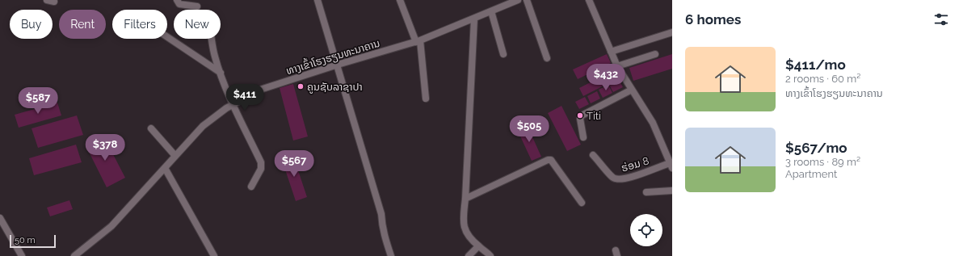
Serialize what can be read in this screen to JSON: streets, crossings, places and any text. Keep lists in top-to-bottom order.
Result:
{
  "streets": {
    "street": ["ທາງເຂົ້າໂຮງຮຽນທະນາຄານ", "ຮ່ອມ 8"]
  },
  "places": ["ຄູນຊັບລາຊາປາ", "Titi"],
  "scale_bar": "50 m",
  "page": {
    "heading": "6 homes",
    "chip": [
      "Buy",
      "Rent",
      "Filters",
      "New"
    ],
    "list": [
      {
        "name": "$411/mo",
        "note": "2 rooms · 60 m² · ທາງເຂົ້າໂຮງຮຽນທະນາຄານ"
      },
      {
        "name": "$567/mo",
        "note": "3 rooms · 89 m² · Apartment"
      }
    ],
    "price": [
      "$432",
      "$411",
      "$587",
      "$505",
      "$378",
      "$567"
    ],
    "scale": "50 m"
  }
}
